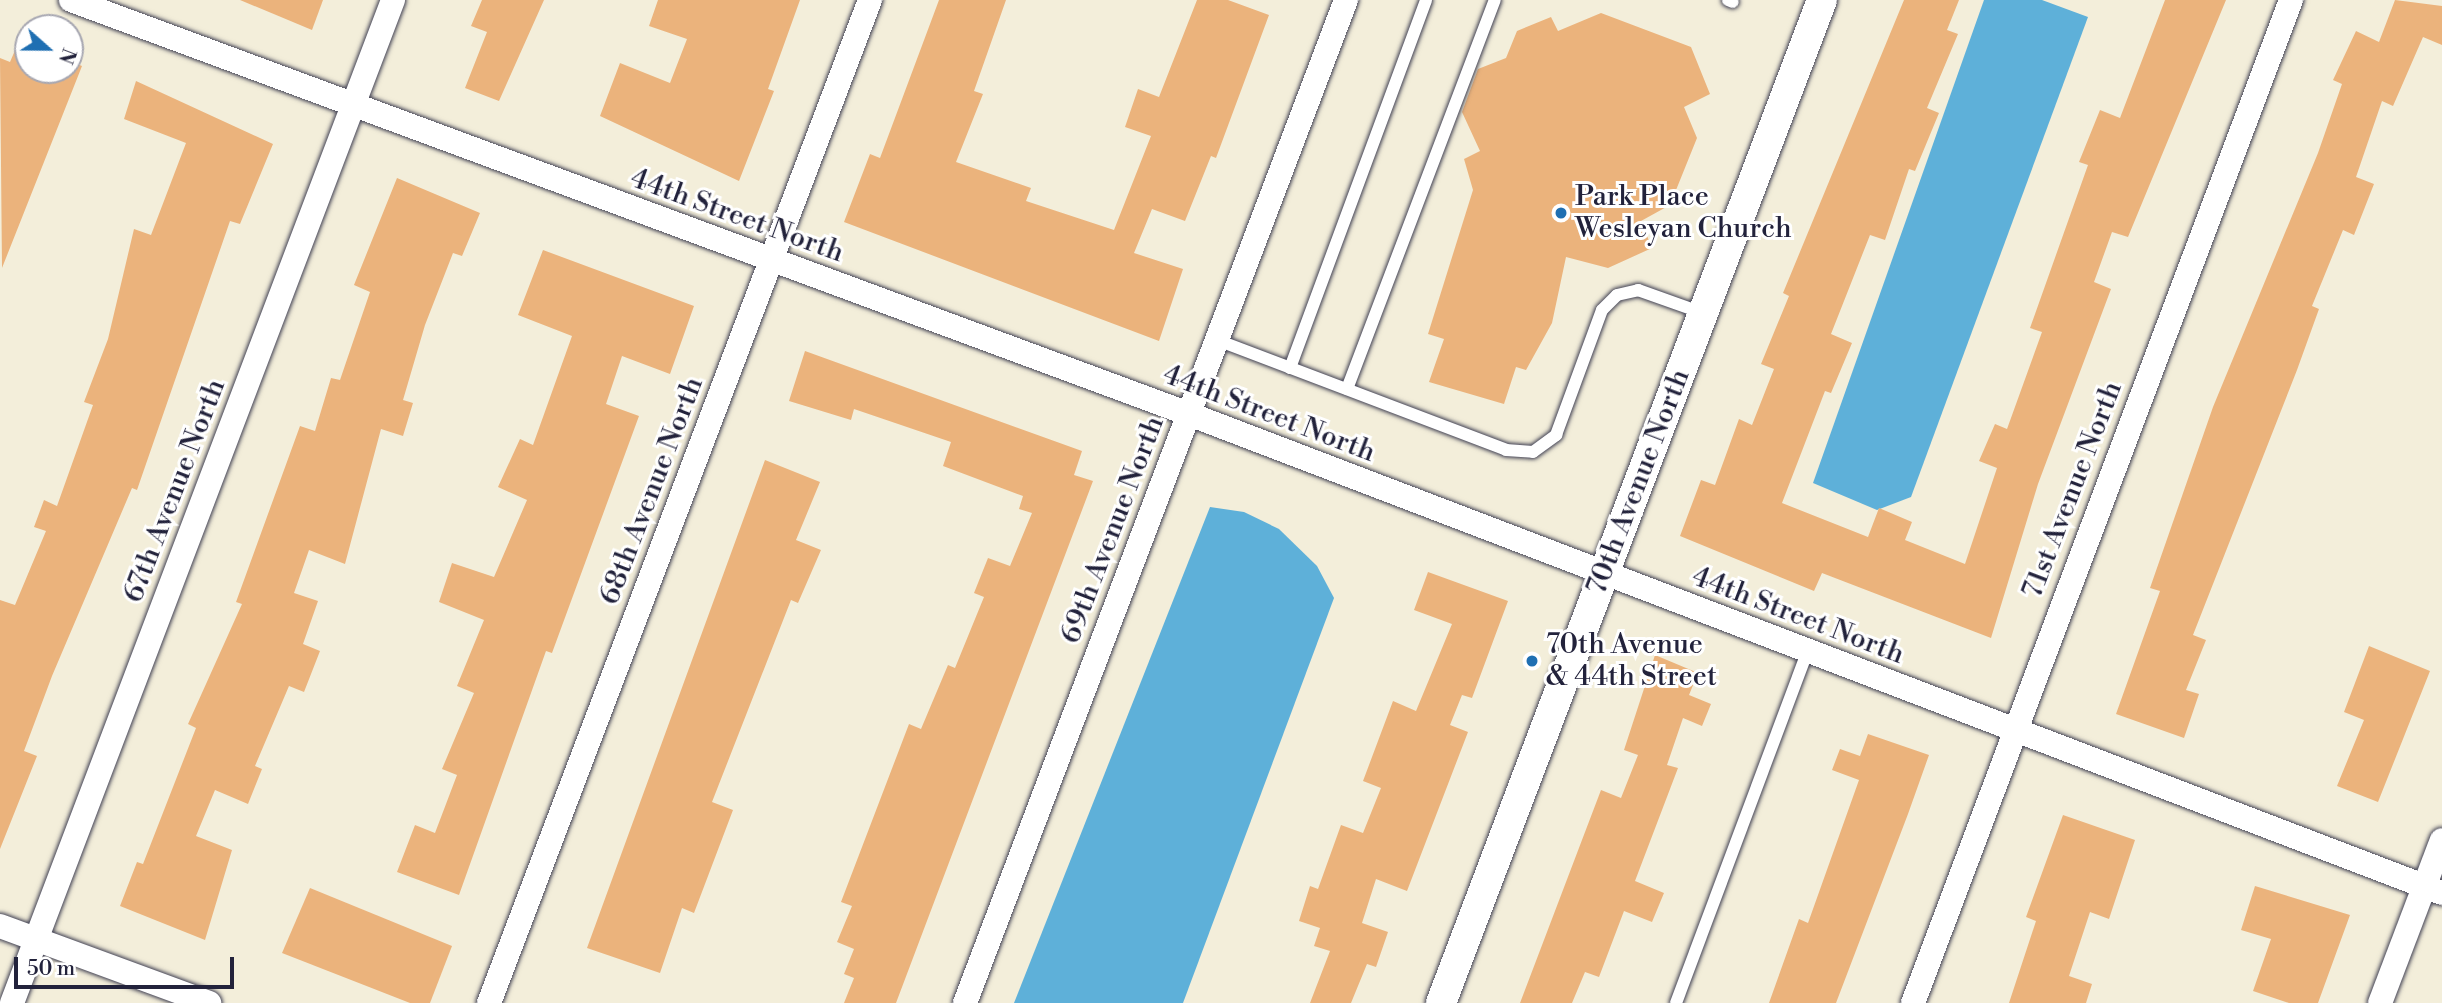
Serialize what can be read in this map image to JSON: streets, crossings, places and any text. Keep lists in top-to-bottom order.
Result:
{
  "streets": {
    "street": [
      "44th Street North",
      "70th Avenue North",
      "71st Avenue North",
      "67th Avenue North",
      "68th Avenue North",
      "69th Avenue North"
    ]
  },
  "crossings": [
    ["44th Street North", "70th Avenue North"],
    ["44th Street North", "71st Avenue North"],
    ["44th Street North", "67th Avenue North"],
    ["44th Street North", "68th Avenue North"],
    ["44th Street North", "69th Avenue North"]
  ],
  "places": ["Park Place Wesleyan Church", "70th Avenue & 44th Street"],
  "scale_bar": "50 m",
  "north": "right"
}
